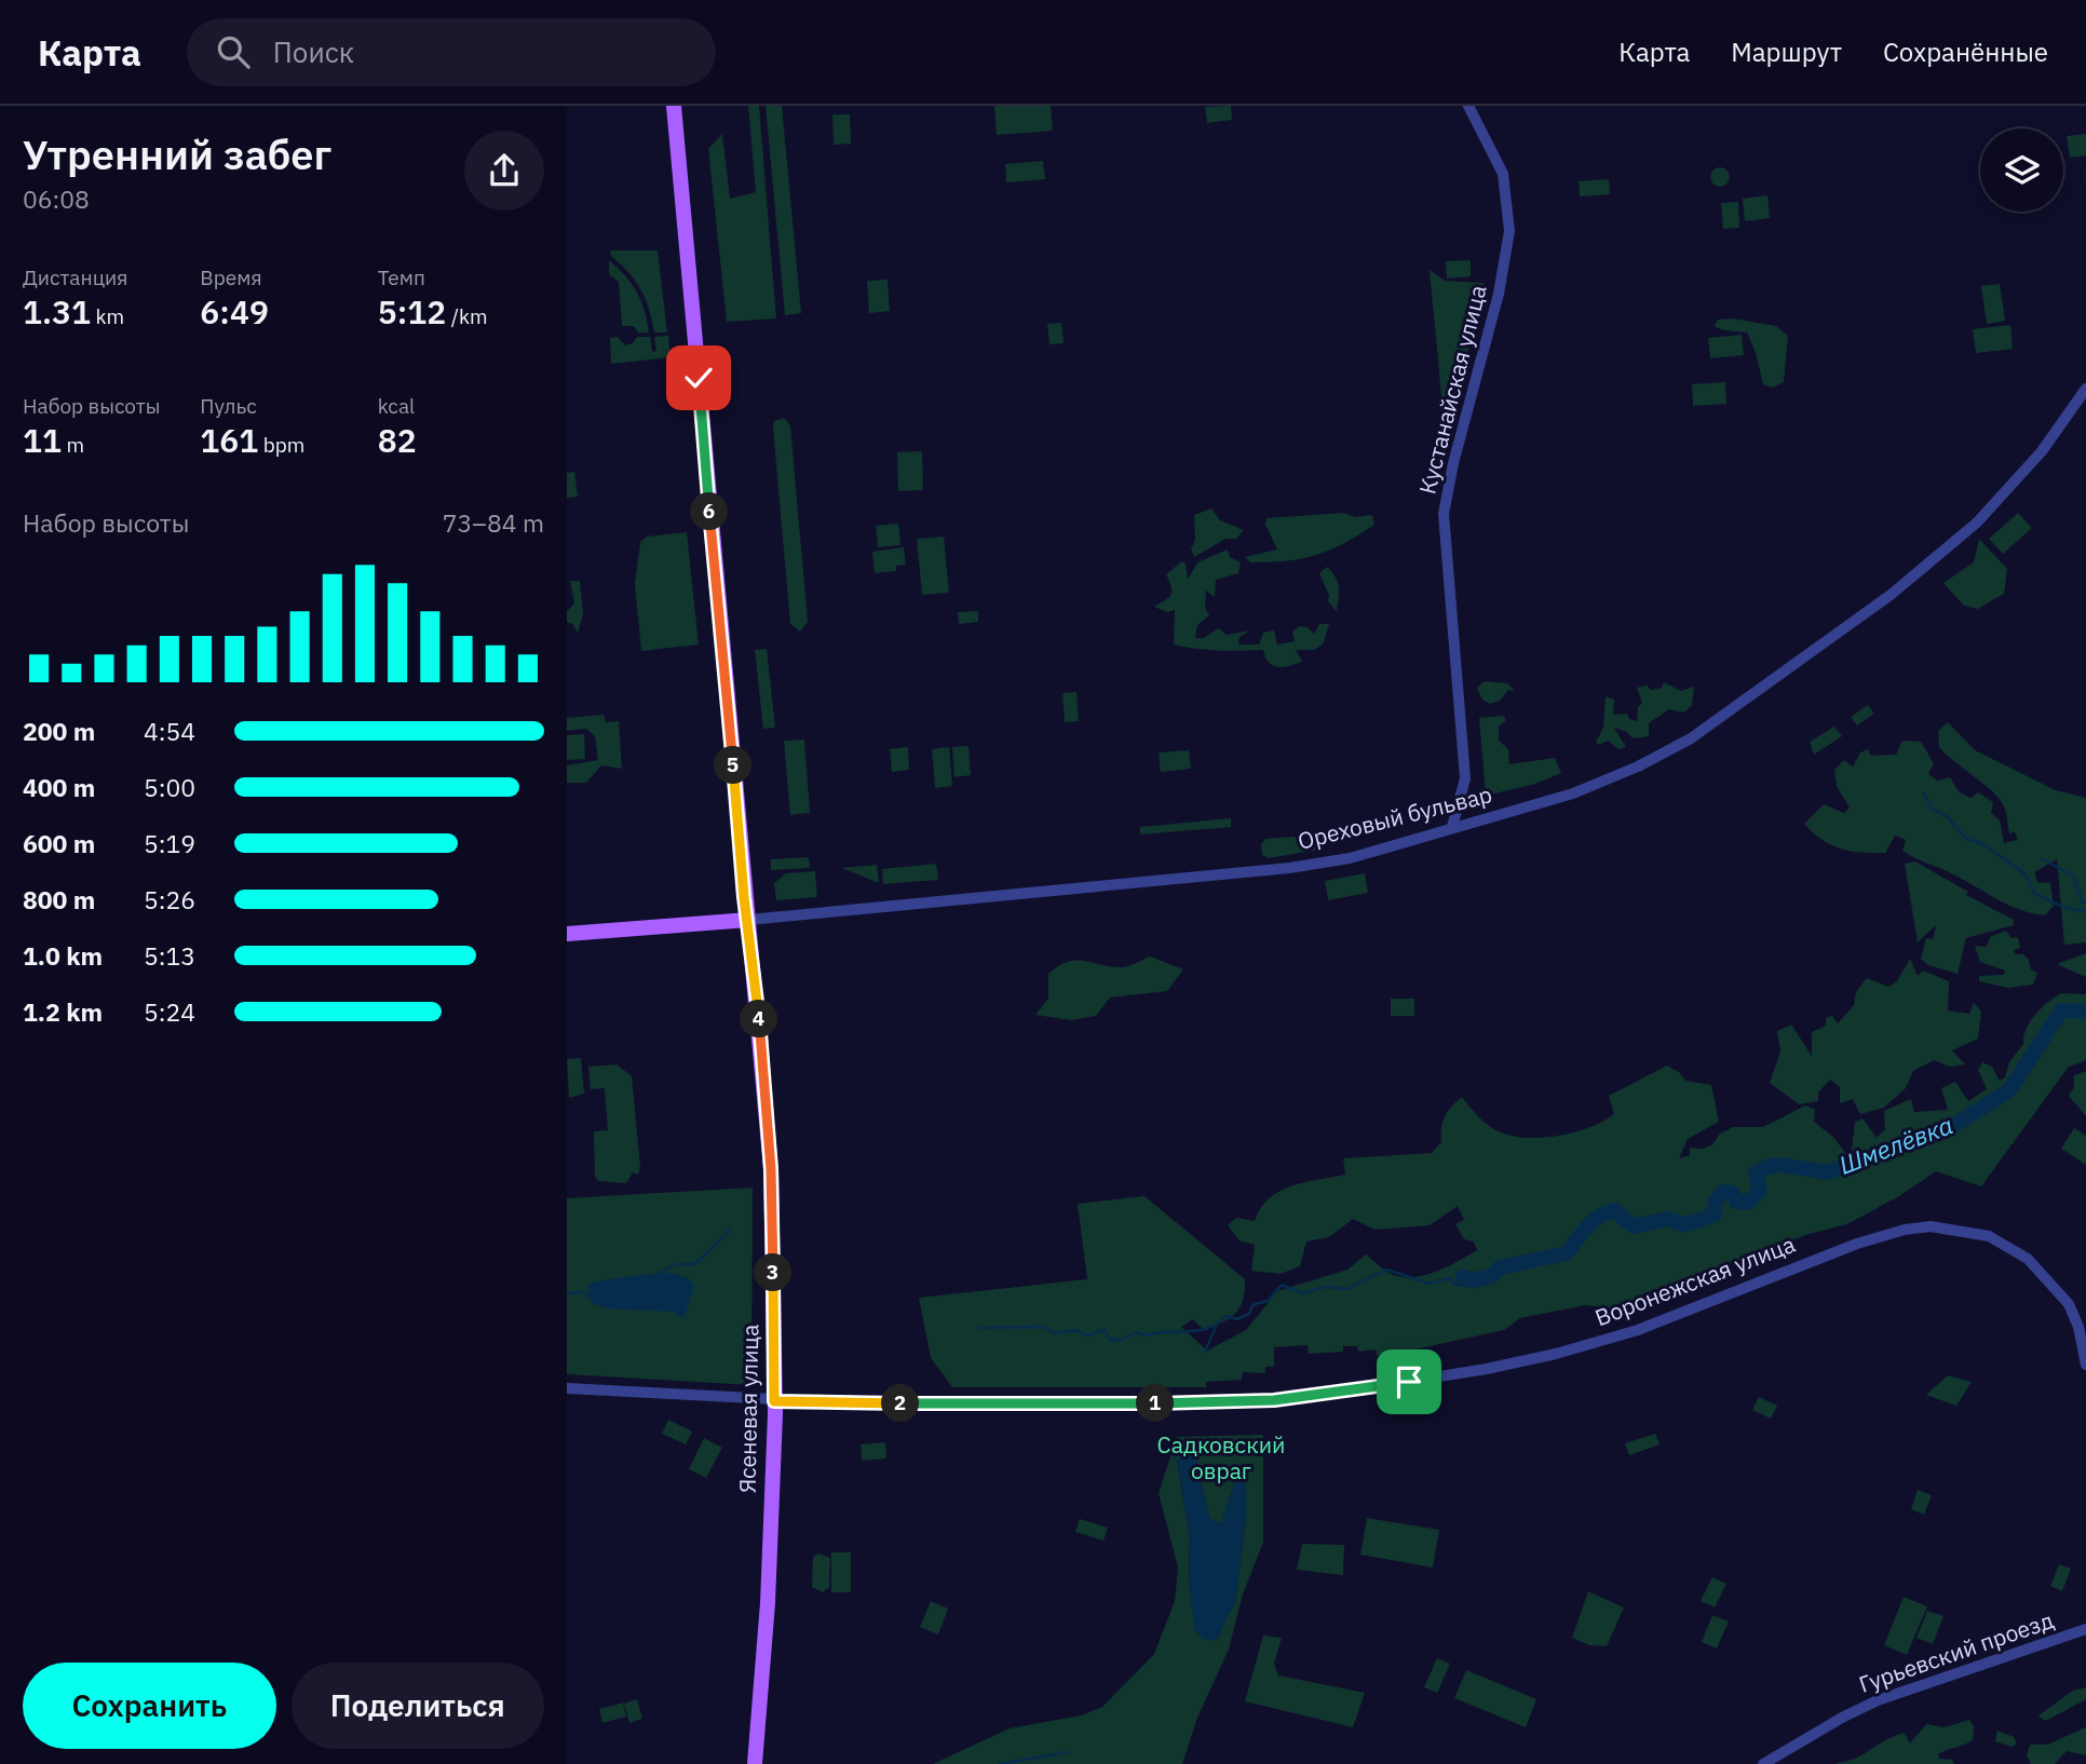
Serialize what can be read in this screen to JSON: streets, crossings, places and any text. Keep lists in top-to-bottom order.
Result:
{
  "streets": {
    "main road": ["Ореховый бульвар", "Ясеневая улица"],
    "street": ["Кустанайская улица", "Воронежская улица", "Гурьевский проезд"]
  },
  "crossings": [
    ["Кустанайская улица", "Ореховый бульвар"],
    ["Ореховый бульвар", "Ясеневая улица"],
    ["Воронежская улица", "Ясеневая улица"]
  ],
  "water": ["Шмелёвка"],
  "parks": ["Садковский овраг"],
  "page": {
    "header": "Карта",
    "search": "Поиск",
    "nav": ["Карта", "Маршрут", "Сохранённые"],
    "heading": ["Утренний забег", "06:08"],
    "stats": [
      ["Дистанция", "1.31 km"],
      ["Время", "6:49"],
      ["Темп", "5:12 /km"],
      ["Набор высоты", "11 m"],
      ["Пульс", "161 bpm"],
      ["kcal", "82"]
    ],
    "chart": ["Набор высоты", "73–84 m"],
    "pins": [
      "6",
      "5",
      "4",
      "3",
      "1",
      "2"
    ],
    "list": [
      {
        "name": "200 m",
        "note": "4:54"
      },
      {
        "name": "400 m",
        "note": "5:00"
      },
      {
        "name": "600 m",
        "note": "5:19"
      },
      {
        "name": "800 m",
        "note": "5:26"
      },
      {
        "name": "1.0 km",
        "note": "5:13"
      },
      {
        "name": "1.2 km",
        "note": "5:24"
      }
    ],
    "buttons": ["Сохранить", "Поделиться"]
  }
}
